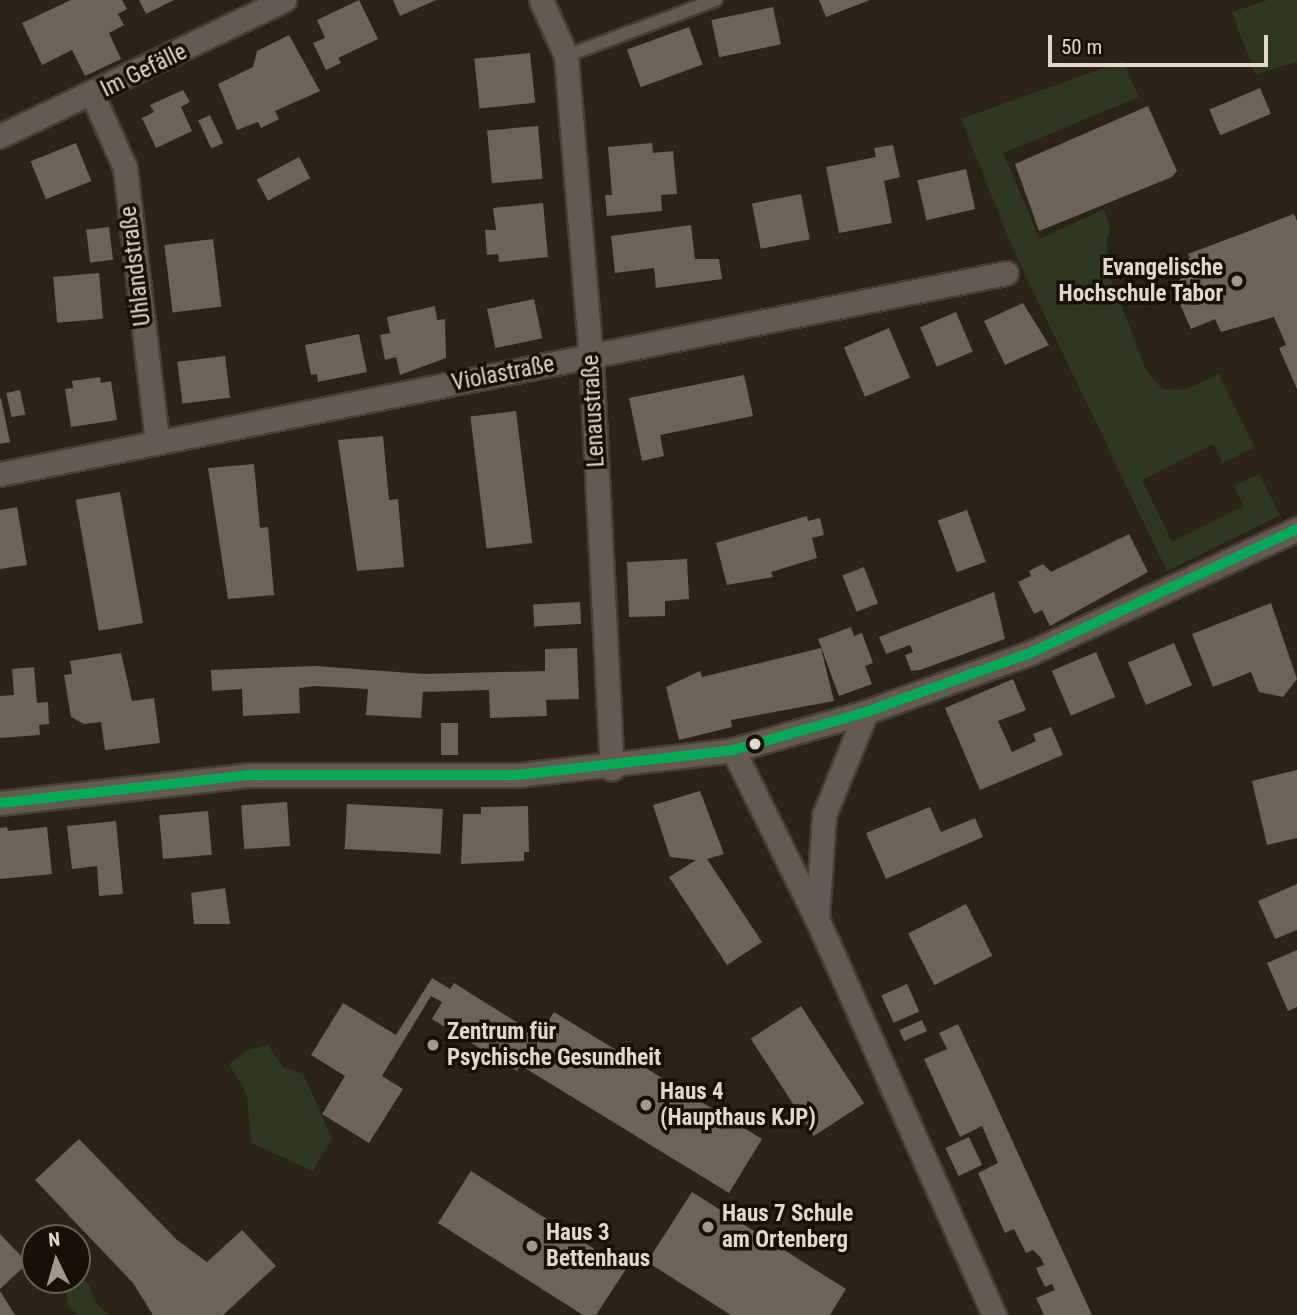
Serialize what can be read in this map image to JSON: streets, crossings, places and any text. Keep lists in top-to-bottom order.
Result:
{
  "streets": {
    "street": [
      "Im Gefälle",
      "Uhlandstraße",
      "Violastraße",
      "Lenaustraße"
    ]
  },
  "crossings": [
    ["Im Gefälle", "Uhlandstraße"],
    ["Uhlandstraße", "Violastraße"],
    ["Violastraße", "Lenaustraße"]
  ],
  "places": [
    "Evangelische Hochschule Tabor",
    "Zentrum für Psychische Gesundheit",
    "Haus 4 (Haupthaus KJP)",
    "Haus 7 Schule am Ortenberg",
    "Haus 3 Bettenhaus"
  ],
  "scale_bar": "50 m",
  "north": "top"
}
